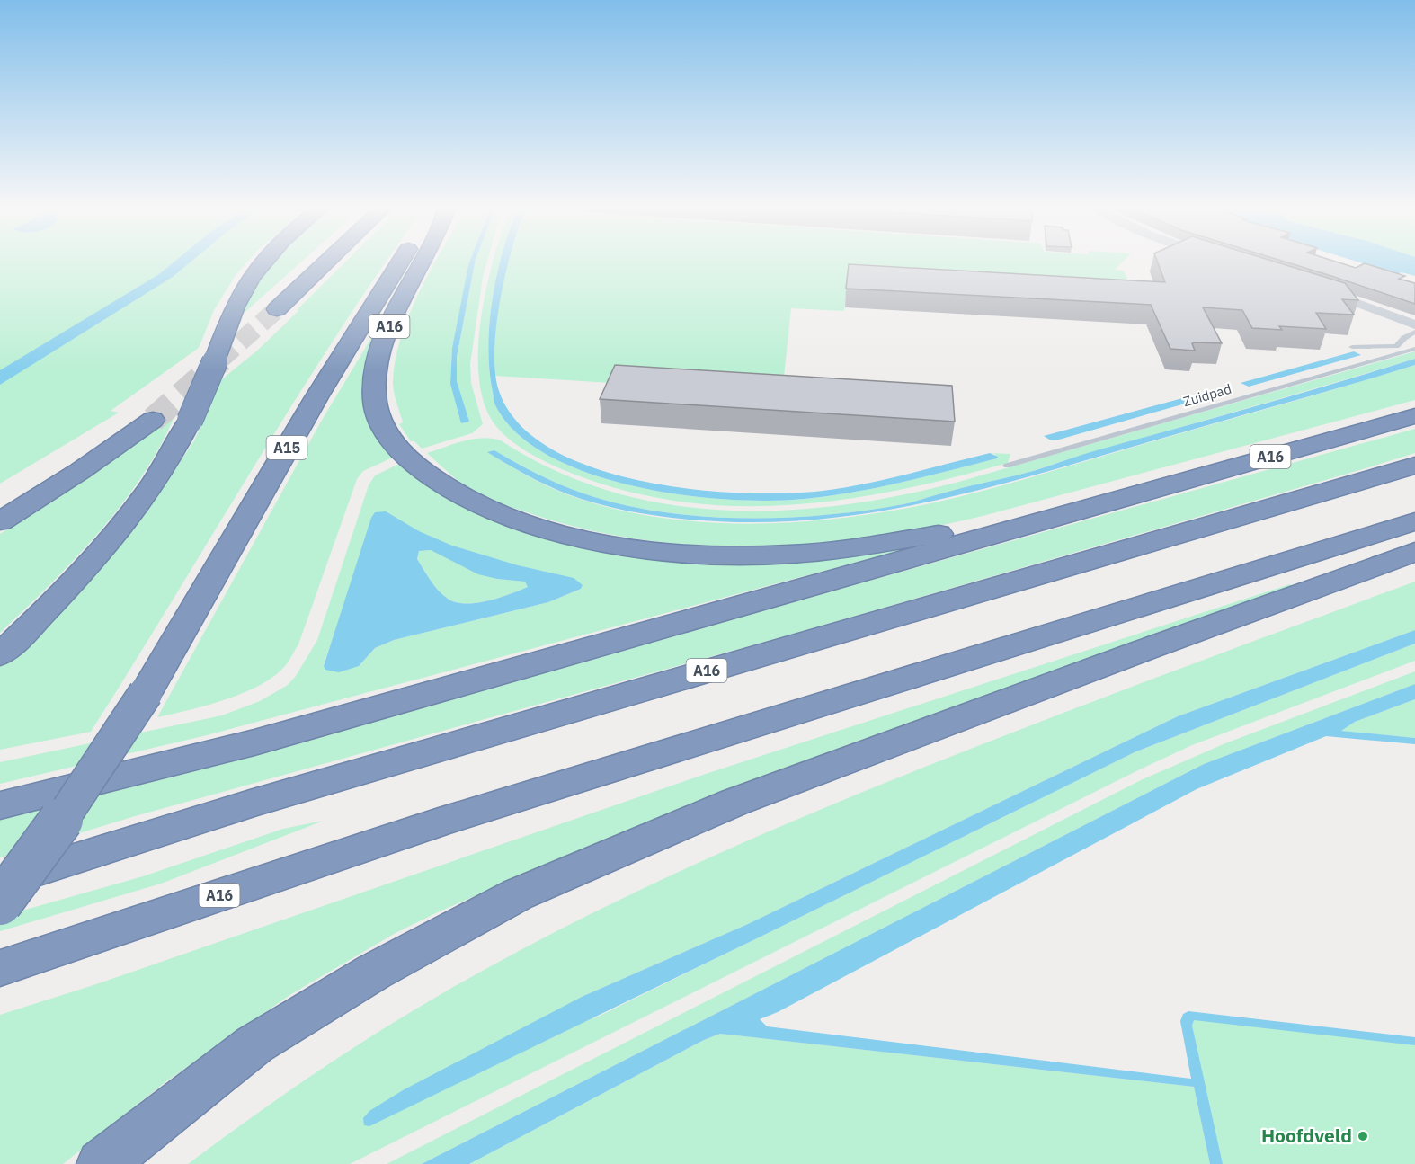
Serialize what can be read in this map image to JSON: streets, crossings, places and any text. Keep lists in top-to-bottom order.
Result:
{
  "streets": {
    "highway": ["A16", "A15"],
    "lane": ["Zuidpad"]
  },
  "places": ["Hoofdveld"]
}
